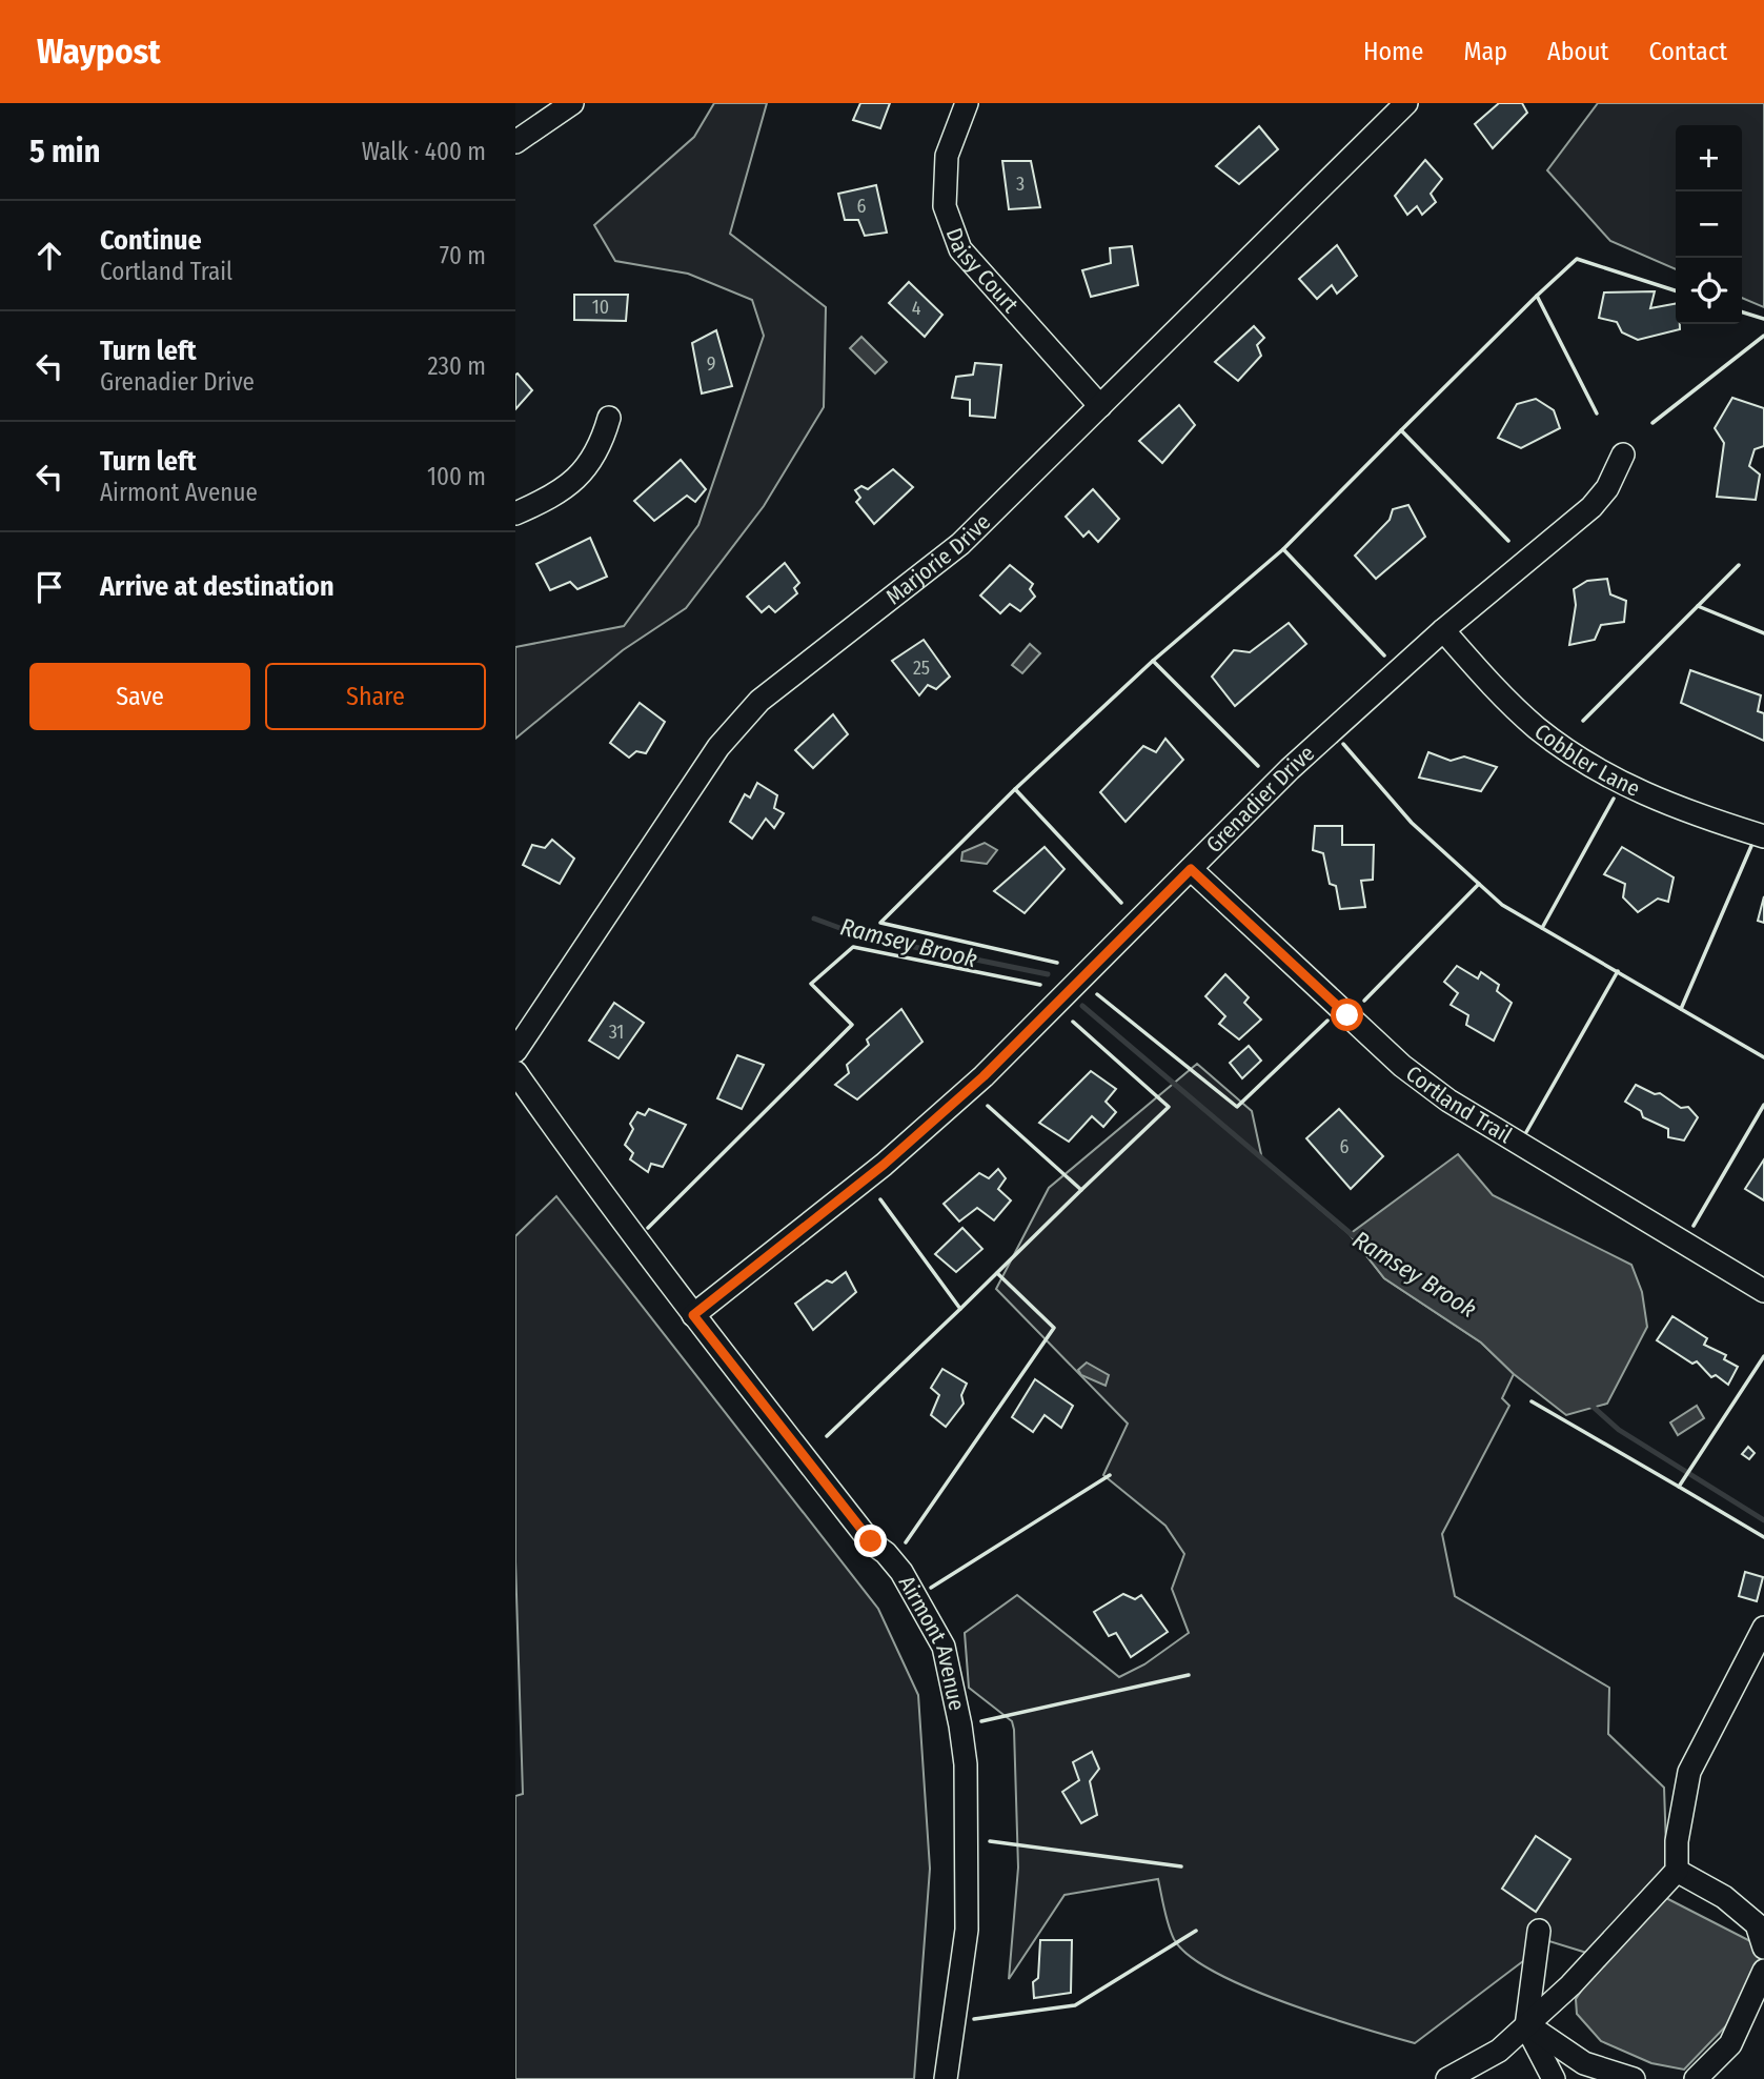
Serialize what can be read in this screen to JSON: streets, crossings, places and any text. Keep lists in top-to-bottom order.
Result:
{
  "streets": {
    "street": [
      "Daisy Court",
      "Marjorie Drive",
      "Cobbler Lane",
      "Grenadier Drive",
      "Cortland Trail",
      "Airmont Avenue"
    ]
  },
  "crossings": [
    ["Daisy Court", "Marjorie Drive"],
    ["Cobbler Lane", "Grenadier Drive"],
    ["Grenadier Drive", "Cortland Trail"],
    ["Grenadier Drive", "Airmont Avenue"]
  ],
  "water": ["Ramsey Brook"],
  "house_numbers": [
    "3",
    "6",
    "10",
    "4",
    "9",
    "25",
    "31",
    "6"
  ],
  "page": {
    "header": "Waypost",
    "nav": [
      "Home",
      "Map",
      "About",
      "Contact"
    ],
    "heading": ["5 min", "Walk · 400 m"],
    "map_buttons": ["+", "−"],
    "list": [
      ["Continue", "Cortland Trail", "70 m"],
      ["Turn left", "Grenadier Drive", "230 m"],
      ["Turn left", "Airmont Avenue", "100 m"],
      "Arrive at destination"
    ],
    "buttons": ["Save", "Share"]
  }
}
